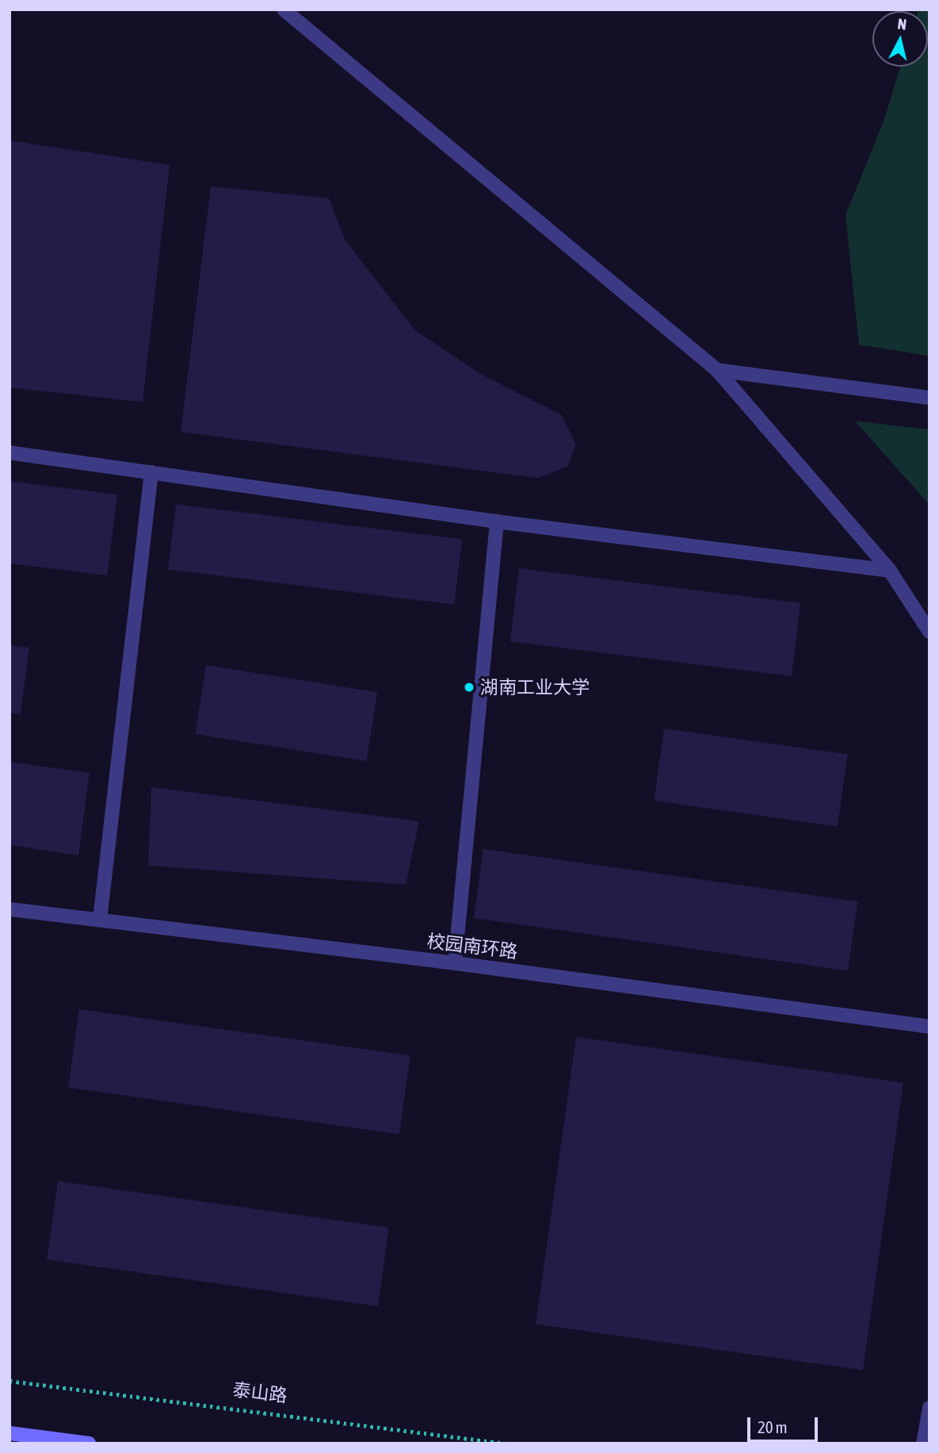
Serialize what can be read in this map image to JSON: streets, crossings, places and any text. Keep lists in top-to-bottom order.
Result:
{
  "streets": {
    "street": ["校园南环路"],
    "path": ["泰山路"]
  },
  "places": ["湖南工业大学"],
  "scale_bar": "20 m",
  "north": "top"
}
